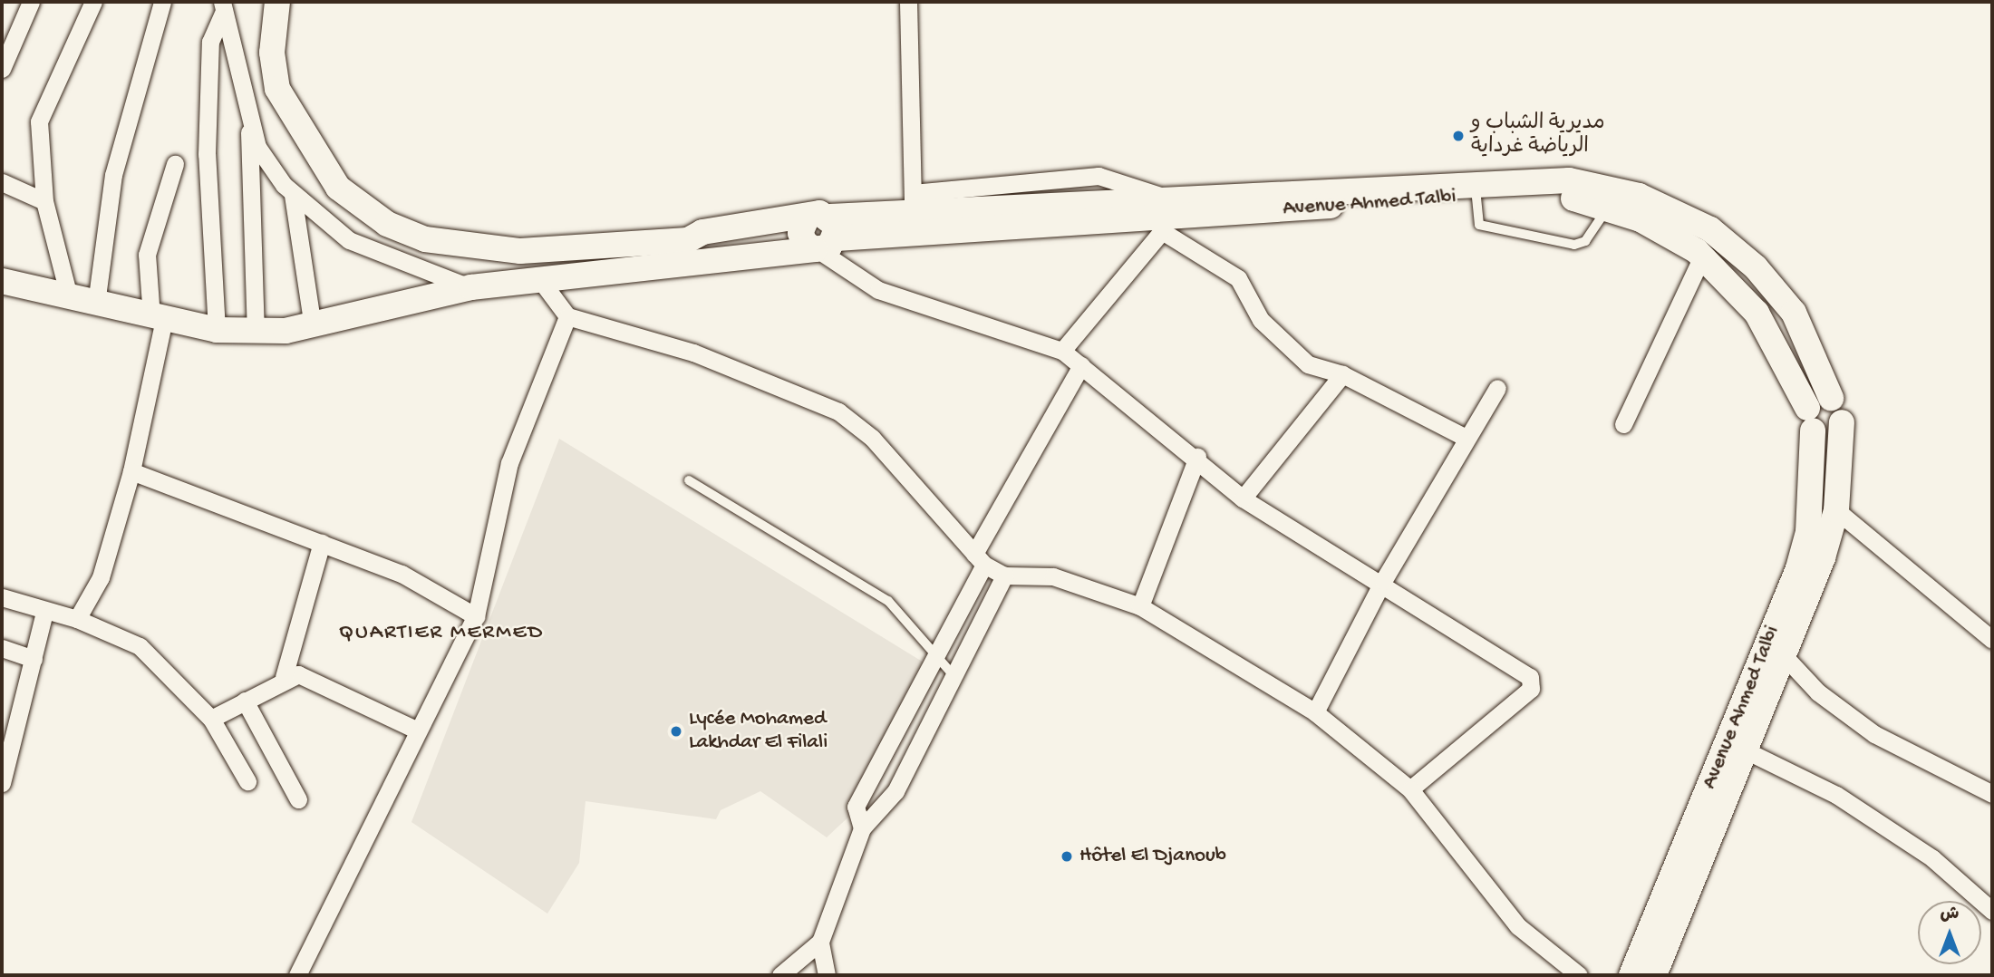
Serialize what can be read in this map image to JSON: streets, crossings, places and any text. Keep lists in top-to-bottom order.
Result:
{
  "streets": {
    "main road": ["Avenue Ahmed Talbi"]
  },
  "districts": ["QUARTIER MERMED"],
  "places": ["مديرية الشباب و الرياضة غرداية", "Lycée Mohamed Lakhdar El Filali", "Hôtel El Djanoub"],
  "north": "top"
}
